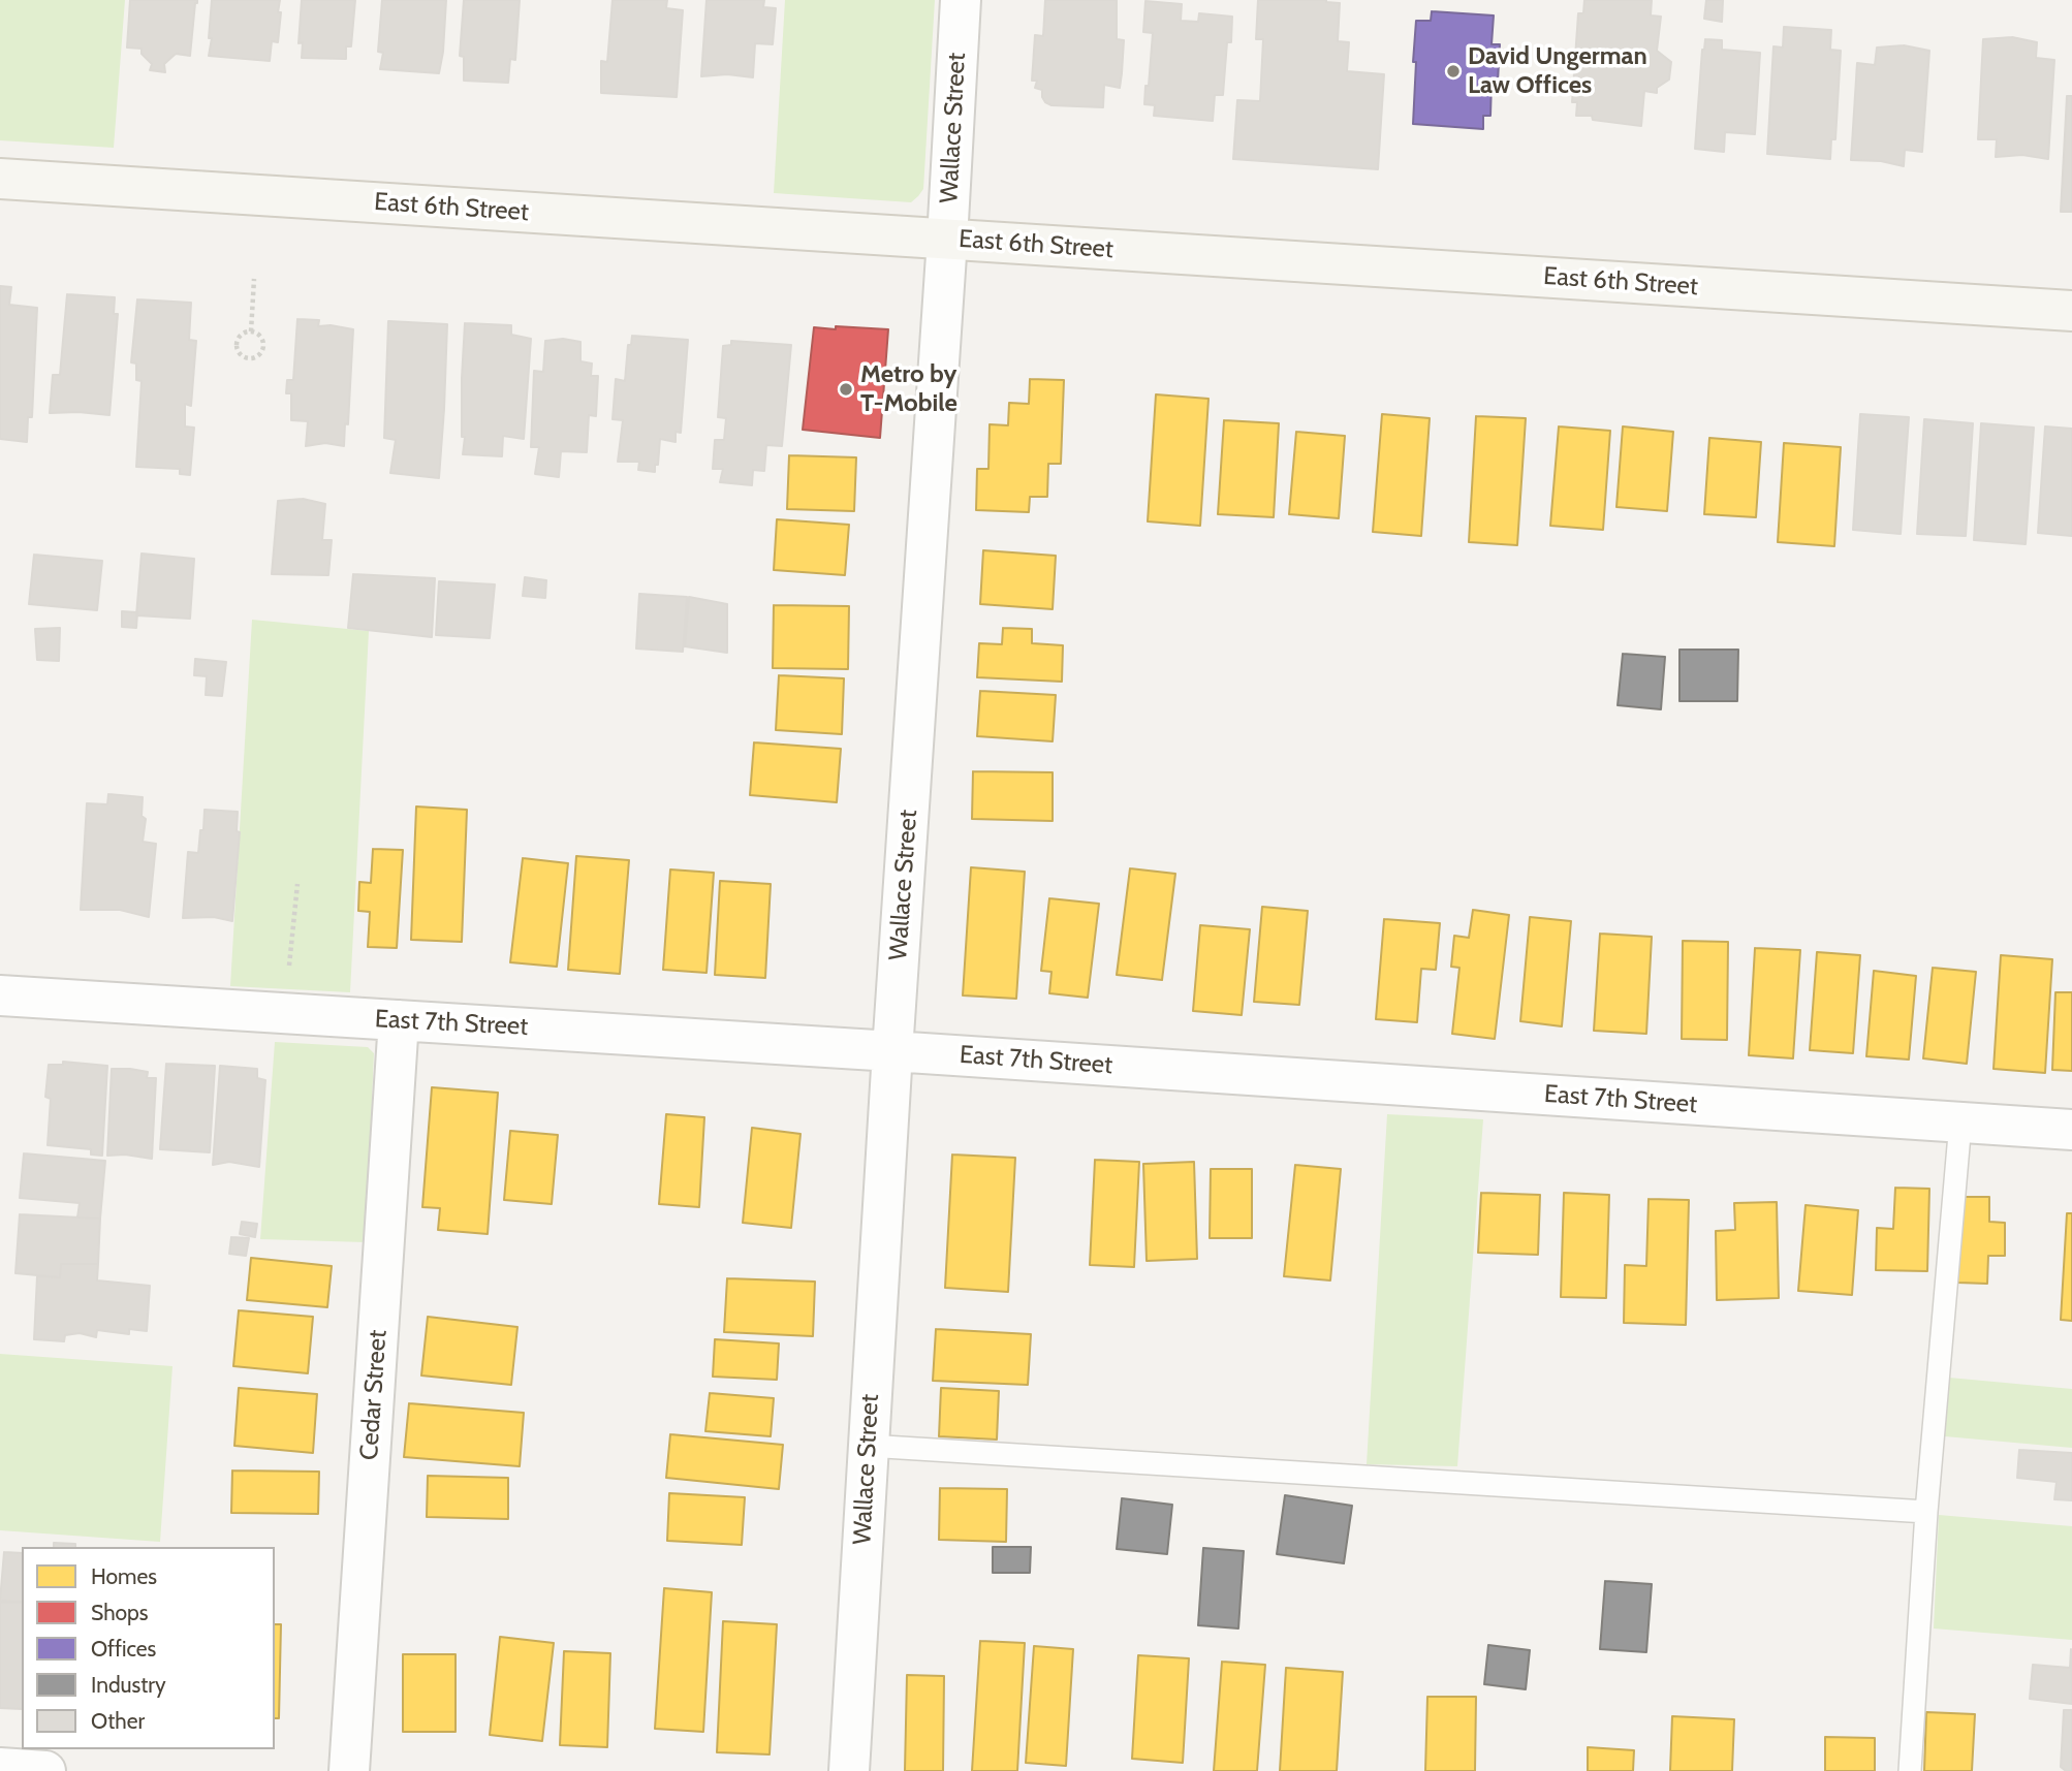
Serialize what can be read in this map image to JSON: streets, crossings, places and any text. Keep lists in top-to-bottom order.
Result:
{
  "streets": {
    "main road": ["East 6th Street"],
    "street": ["Wallace Street", "East 7th Street", "Cedar Street"]
  },
  "crossings": [
    ["Wallace Street", "East 6th Street"],
    ["Wallace Street", "East 7th Street"],
    ["East 7th Street", "Cedar Street"]
  ],
  "places": ["David Ungerman Law Offices", "Metro by T-Mobile"],
  "legend": [
    "Homes",
    "Shops",
    "Offices",
    "Industry",
    "Other"
  ]
}
